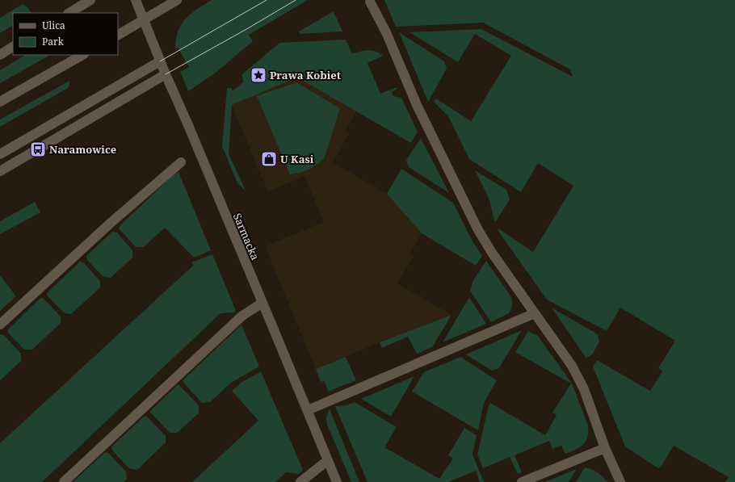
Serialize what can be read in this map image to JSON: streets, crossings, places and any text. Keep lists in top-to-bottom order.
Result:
{
  "streets": {
    "street": ["Sarmacka"]
  },
  "places": {
    "place": ["Prawa Kobiet"],
    "bus stop": ["Naramowice"],
    "shop": ["U Kasi"]
  },
  "legend": ["Ulica", "Park"]
}
